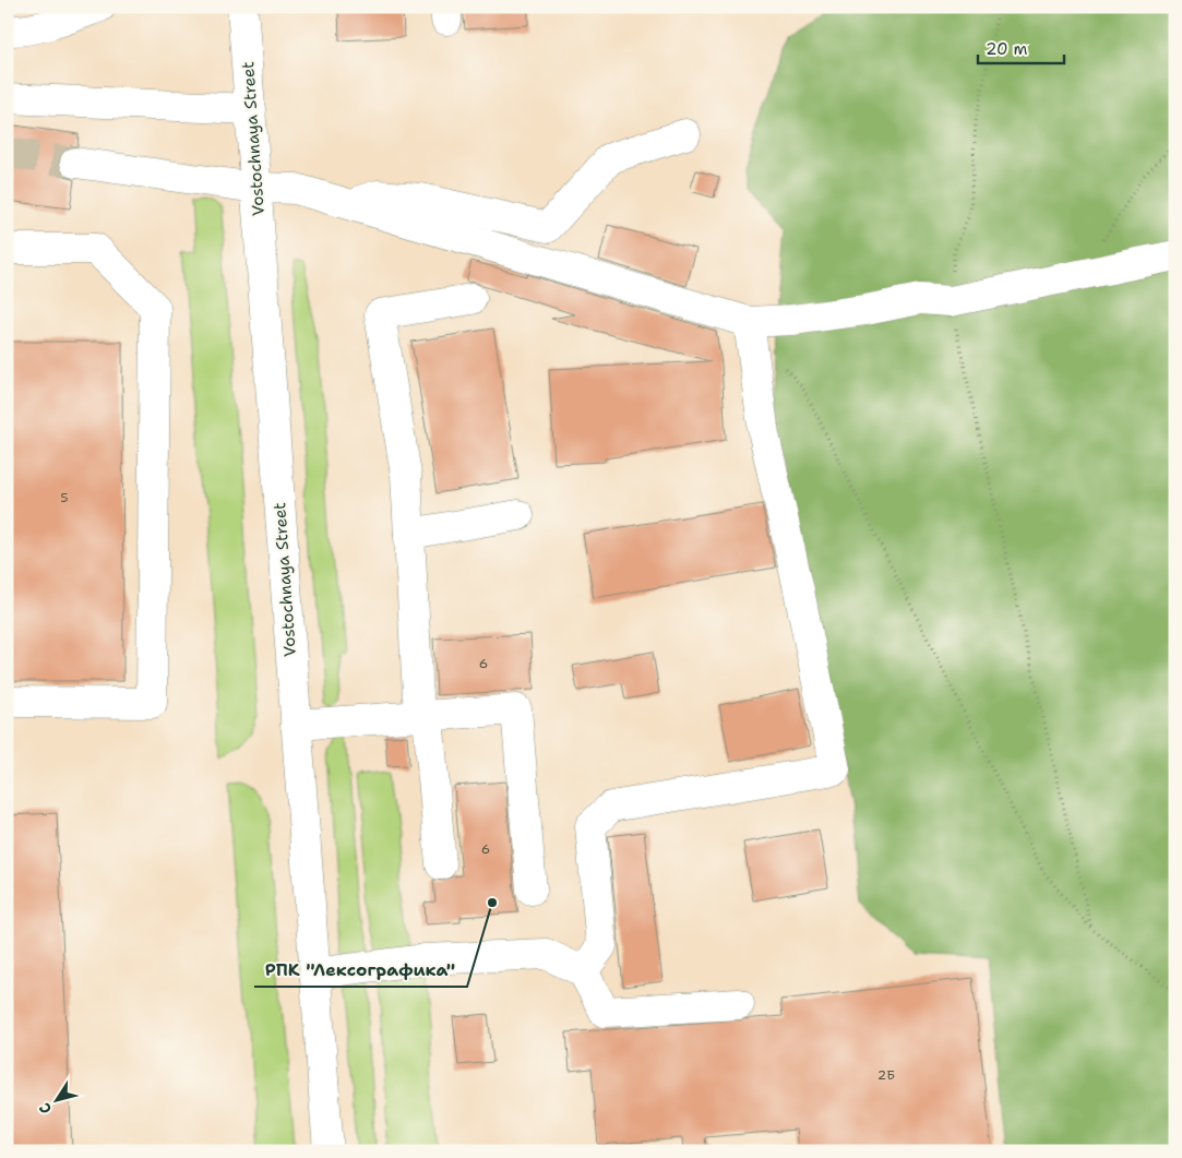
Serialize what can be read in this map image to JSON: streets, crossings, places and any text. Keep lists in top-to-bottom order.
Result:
{
  "streets": {
    "street": ["Vostochnaya Street"]
  },
  "places": ["РПК \"Лексографика\""],
  "house_numbers": [
    "5",
    "6",
    "6",
    "2Б"
  ],
  "scale_bar": "20 m",
  "north": "bottom left"
}
